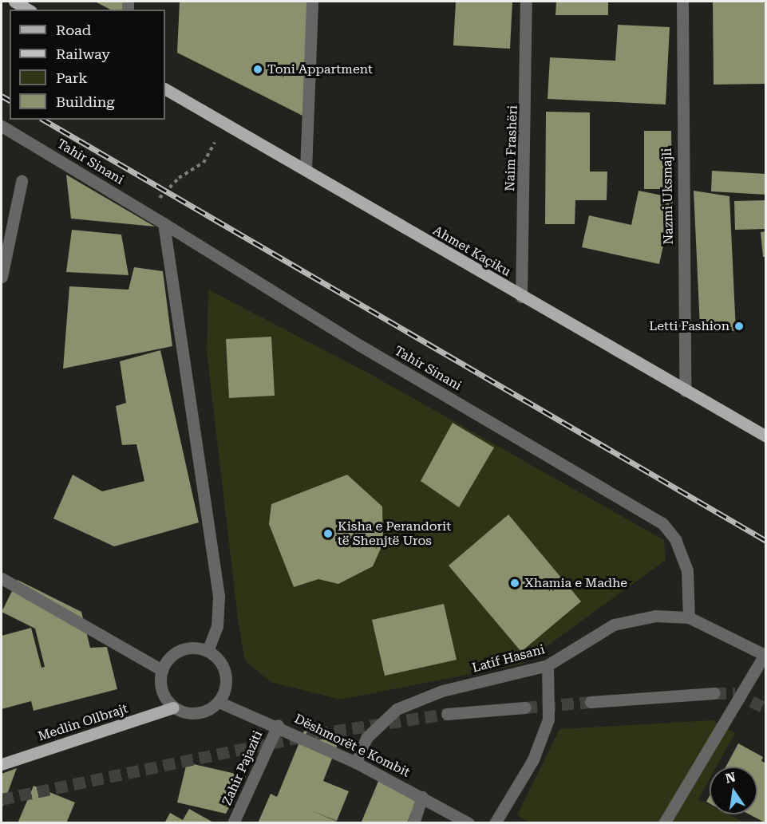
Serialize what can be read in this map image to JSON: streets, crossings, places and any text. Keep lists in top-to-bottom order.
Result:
{
  "streets": {
    "main road": ["Ahmet Kaçiku", "Medlin Ollbrajt"],
    "street": [
      "Naim Frashëri",
      "Tahir Sinani",
      "Nazmi Uksmajli",
      "Latif Hasani",
      "Dëshmorët e Kombit",
      "Zahir Pajaziti"
    ]
  },
  "crossings": [
    ["Naim Frashëri", "Ahmet Kaçiku"],
    ["Tahir Sinani", "Latif Hasani"],
    ["Nazmi Uksmajli", "Ahmet Kaçiku"],
    ["Latif Hasani", "Dëshmorët e Kombit"],
    ["Medlin Ollbrajt", "Dëshmorët e Kombit"],
    ["Dëshmorët e Kombit", "Zahir Pajaziti"]
  ],
  "places": [
    "Toni Appartment",
    "Letti Fashion",
    "Kisha e Perandorit të Shenjtë Uros",
    "Xhamia e Madhe"
  ],
  "legend": [
    "Road",
    "Railway",
    "Park",
    "Building"
  ],
  "north": "top"
}
